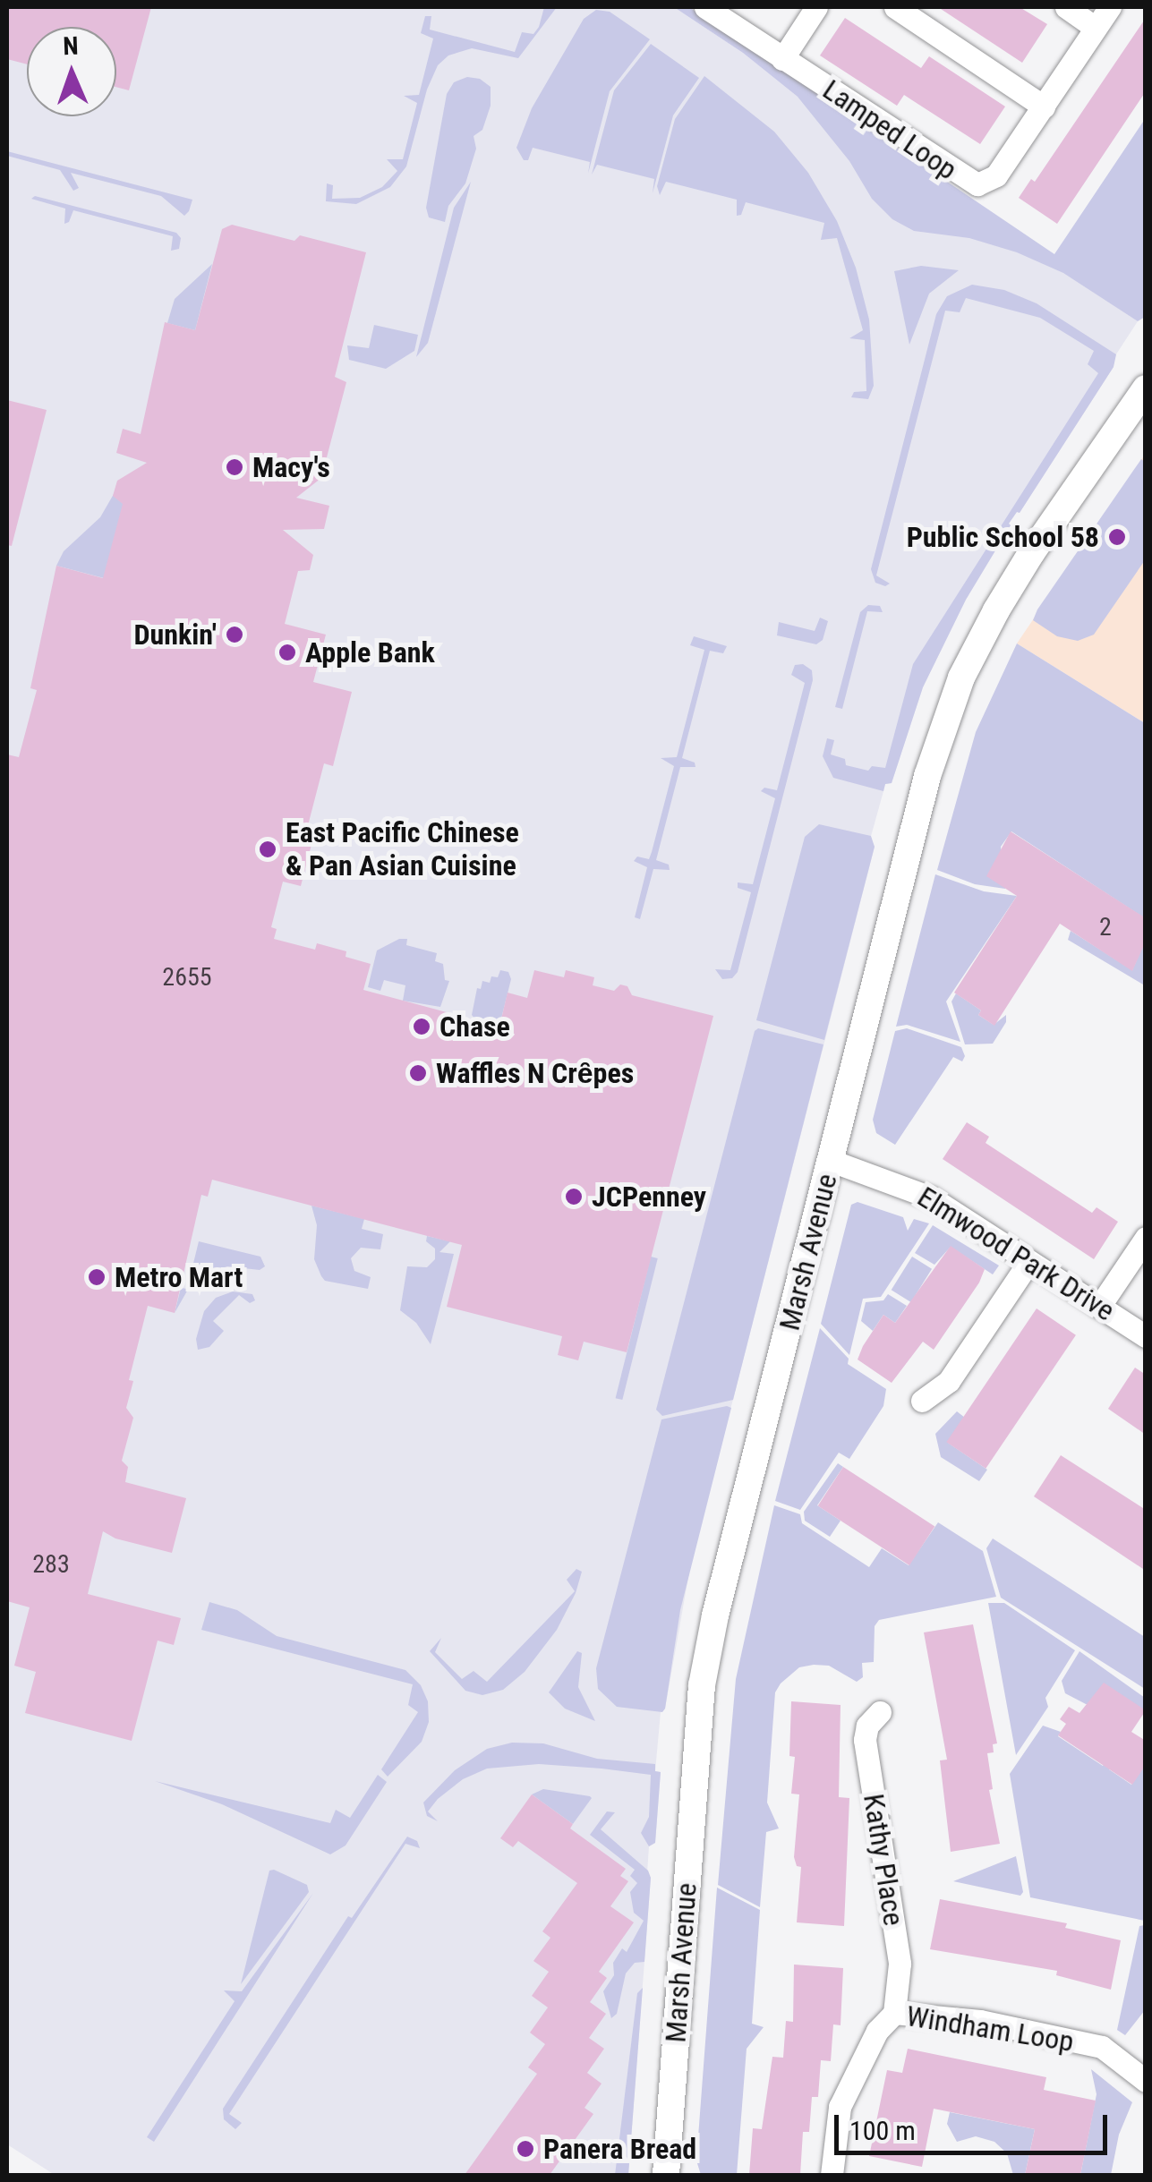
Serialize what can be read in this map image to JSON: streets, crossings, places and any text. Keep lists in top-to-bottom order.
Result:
{
  "streets": {
    "street": [
      "Lamped Loop",
      "Marsh Avenue",
      "Elmwood Park Drive",
      "Kathy Place",
      "Windham Loop"
    ]
  },
  "crossings": [
    ["Marsh Avenue", "Elmwood Park Drive"],
    ["Kathy Place", "Windham Loop"]
  ],
  "places": [
    "Macy's",
    "Public School 58",
    "Dunkin'",
    "Apple Bank",
    "East Pacific Chinese & Pan Asian Cuisine",
    "Chase",
    "Waffles N Crȇpes",
    "JCPenney",
    "Metro Mart",
    "Panera Bread"
  ],
  "house_numbers": ["2", "2655", "283"],
  "scale_bar": "100 m",
  "north": "top"
}
